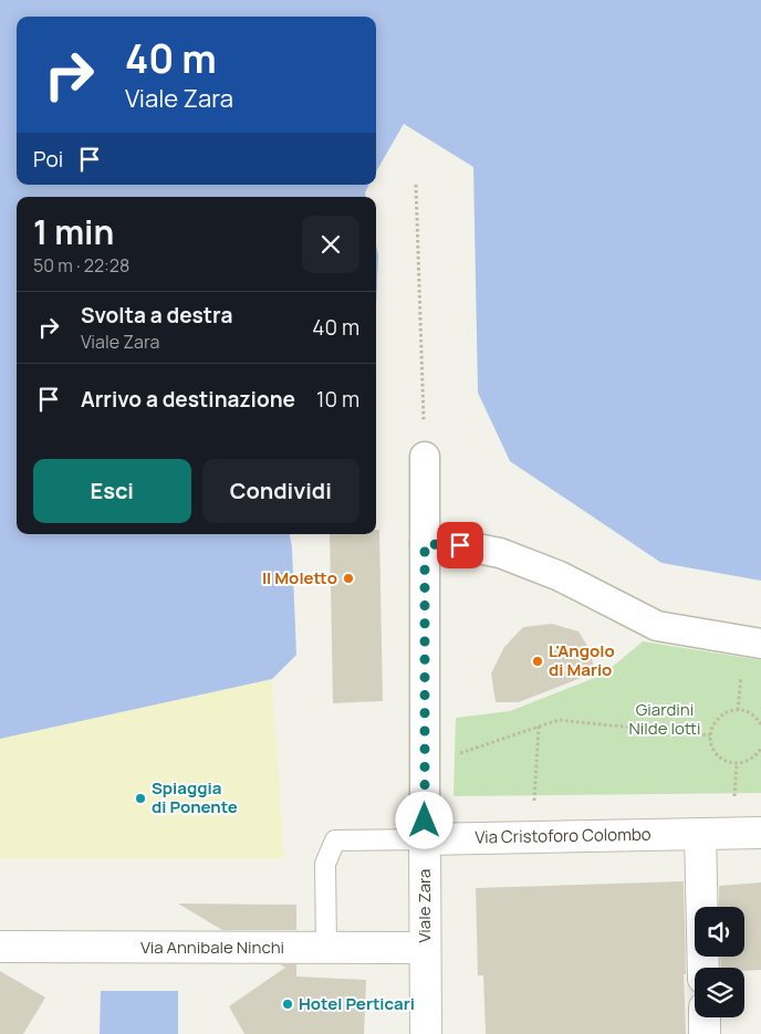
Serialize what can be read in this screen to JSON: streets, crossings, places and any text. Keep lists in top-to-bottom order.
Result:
{
  "streets": {
    "street": ["Via Cristoforo Colombo", "Viale Zara", "Via Annibale Ninchi"]
  },
  "crossings": [
    ["Via Cristoforo Colombo", "Viale Zara"],
    ["Viale Zara", "Via Annibale Ninchi"]
  ],
  "parks": ["Giardini Nilde Iotti"],
  "places": [
    "Il Moletto",
    "L'Angolo di Mario",
    "Spiaggia di Ponente",
    "Hotel Perticari"
  ],
  "page": {
    "turn": ["40 m", "Viale Zara"],
    "then": "Poi",
    "heading": ["1 min", "50 m · 22:28"],
    "list": [
      {
        "name": "Svolta a destra",
        "note": "Viale Zara",
        "value": "40 m"
      },
      {
        "name": "Arrivo a destinazione",
        "value": "10 m"
      }
    ],
    "buttons": ["Esci", "Condividi"]
  }
}
